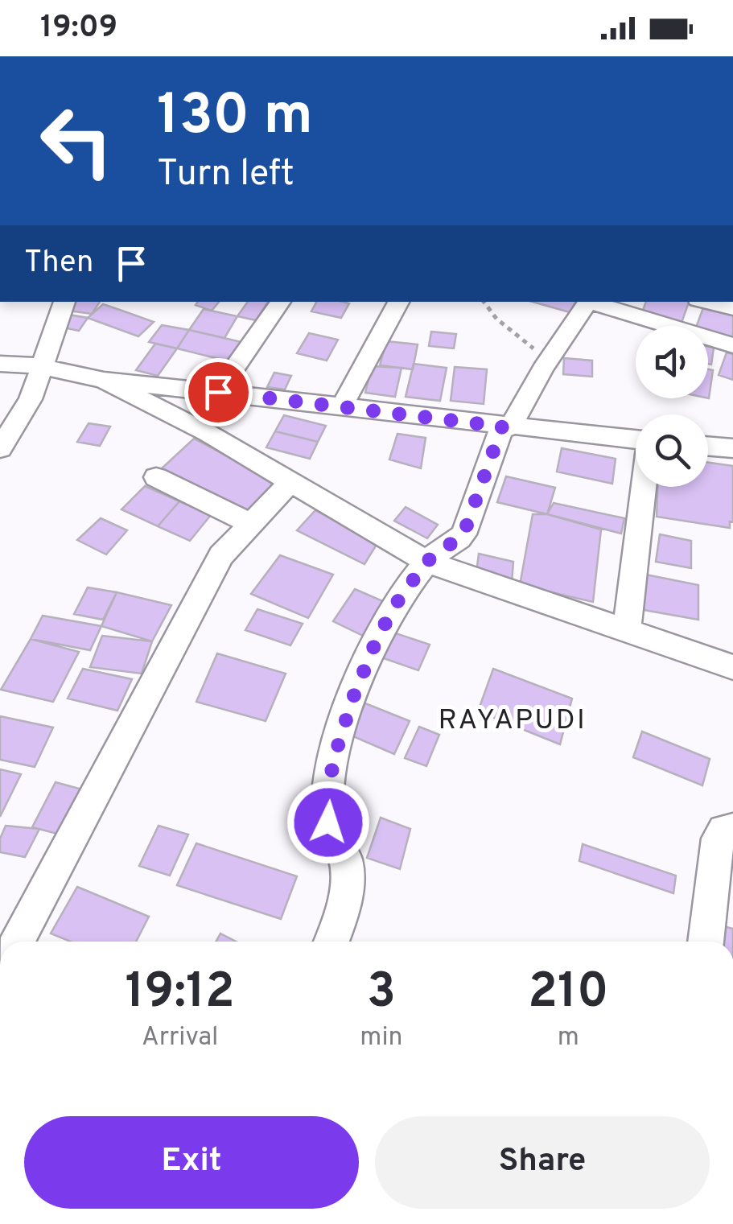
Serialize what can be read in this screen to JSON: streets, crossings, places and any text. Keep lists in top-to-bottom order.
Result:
{
  "districts": ["RAYAPUDI"],
  "page": {
    "status": "19:09",
    "turn": ["130 m", "Turn left"],
    "then": "Then",
    "eta": [
      "19:12",
      "Arrival",
      "3",
      "min",
      "210",
      "m"
    ],
    "buttons": ["Exit", "Share"]
  }
}
